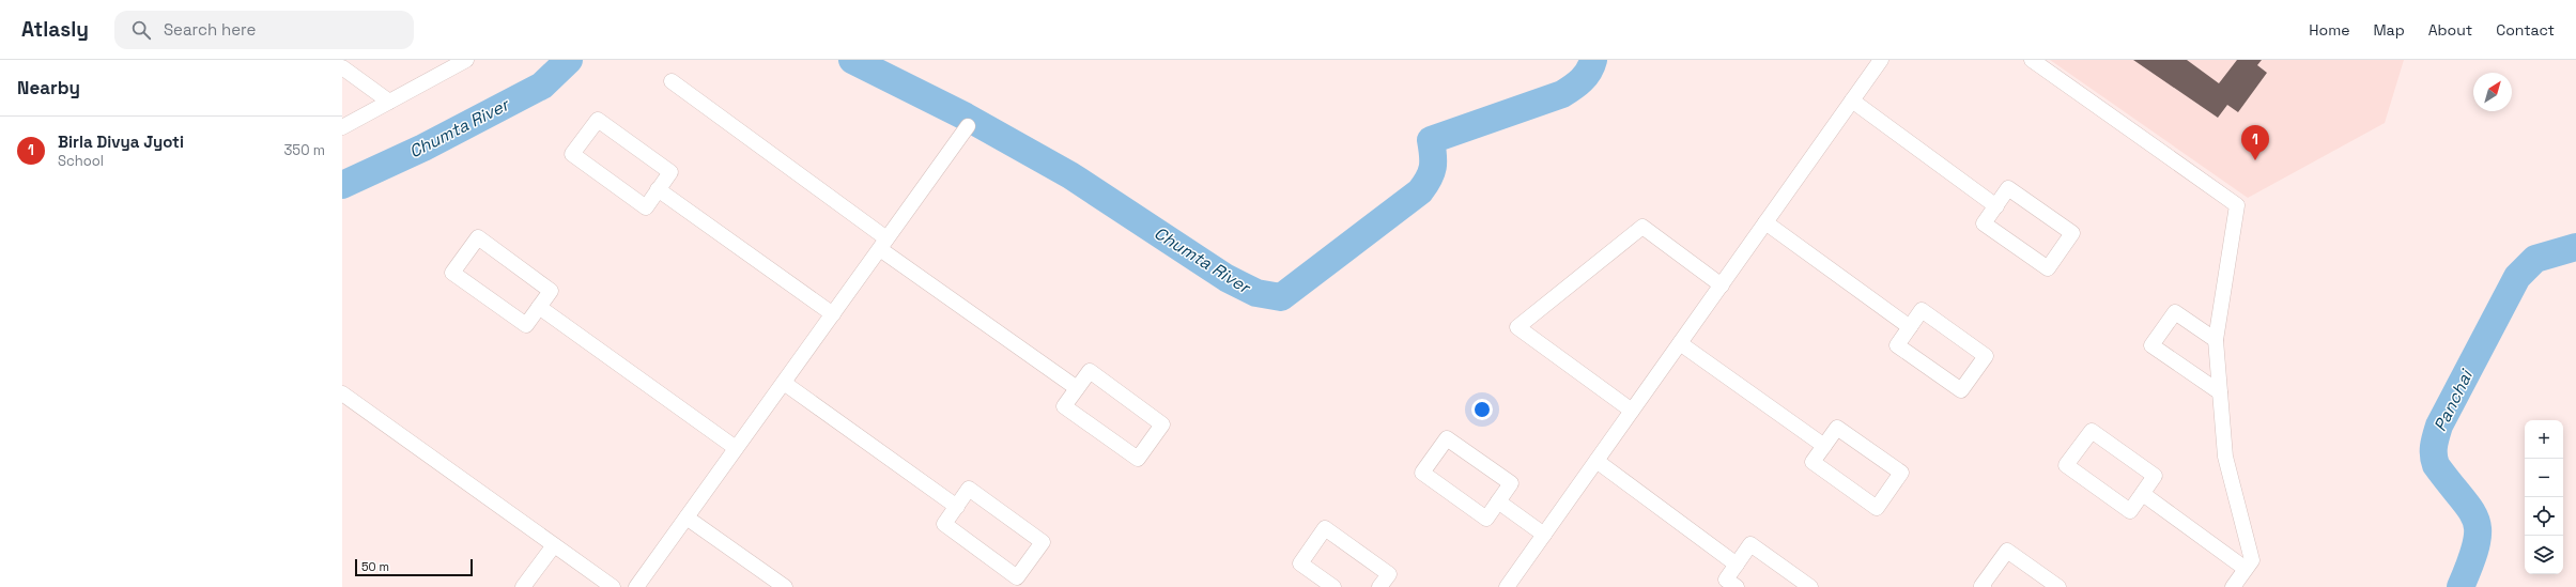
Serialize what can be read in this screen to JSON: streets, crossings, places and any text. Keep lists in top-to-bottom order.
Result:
{
  "water": ["Chumta River", "Panchai"],
  "scale_bar": "50 m",
  "north": "top right",
  "page": {
    "header": "Atlasly",
    "search": "Search here",
    "nav": [
      "Home",
      "Map",
      "About",
      "Contact"
    ],
    "heading": "Nearby",
    "list": [
      {
        "mark": "1",
        "name": "Birla Divya Jyoti",
        "note": "School",
        "value": "350 m"
      }
    ],
    "pins": "1",
    "map_buttons": ["+", "−"],
    "scale": "50 m"
  }
}
